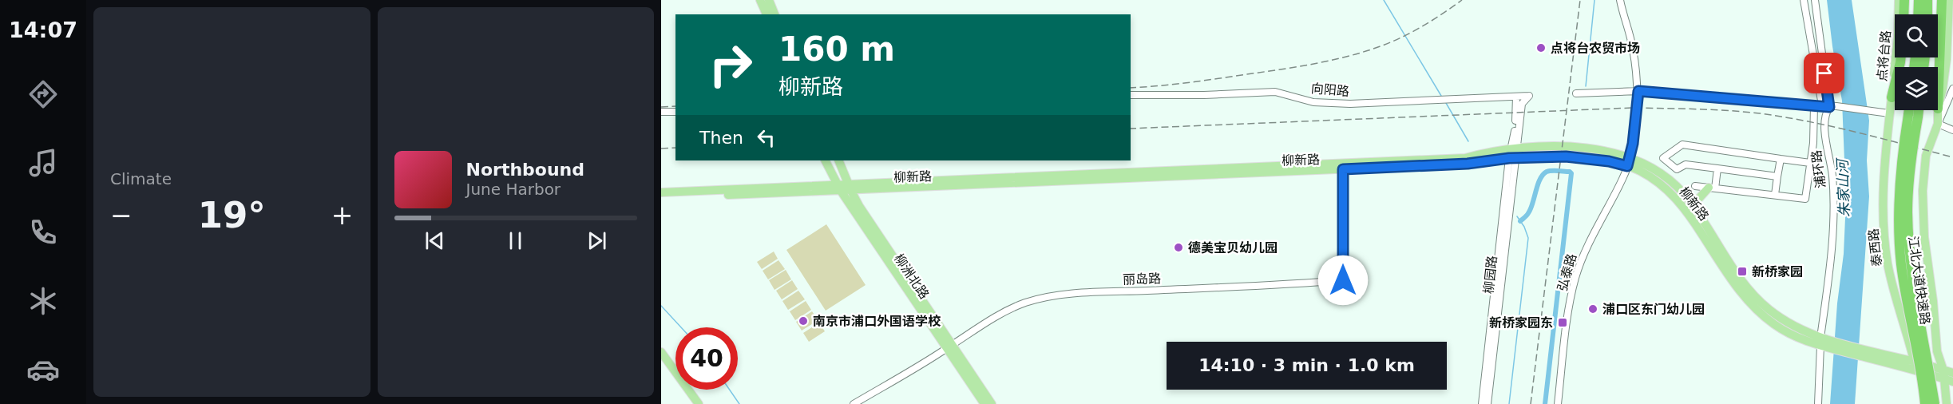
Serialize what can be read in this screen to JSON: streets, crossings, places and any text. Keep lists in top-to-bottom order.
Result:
{
  "streets": {
    "highway": ["江北大道快速路"],
    "main road": [
      "点将台路",
      "柳新路",
      "泰西路",
      "柳洲北路"
    ],
    "street": [
      "向阳路",
      "浦环路",
      "弘泰路",
      "柳园路",
      "丽岛路"
    ]
  },
  "crossings": [
    ["点将台路", "泰西路"],
    ["向阳路", "柳新路"],
    ["柳新路", "浦环路"],
    ["柳新路", "泰西路"],
    ["柳新路", "弘泰路"],
    ["柳新路", "柳园路"],
    ["柳新路", "柳洲北路"],
    ["柳新路", "丽岛路"],
    ["泰西路", "江北大道快速路"],
    ["柳洲北路", "丽岛路"]
  ],
  "water": ["朱家山河"],
  "places": {
    "other": [
      "点将台农贸市场",
      "德美宝贝幼儿园",
      "浦口区东门幼儿园",
      "南京市浦口外国语学校"
    ],
    "transit": ["新桥家园", "新桥家园东"]
  },
  "page": {
    "tabs": "14:07",
    "tile": "Climate",
    "turn": ["160 m", "柳新路"],
    "then": "Then",
    "song": ["Northbound", "June Harbor"],
    "heat": ["−", "19°", "+"],
    "limit": "40",
    "trip": "14:10 · 3 min · 1.0 km"
  }
}
